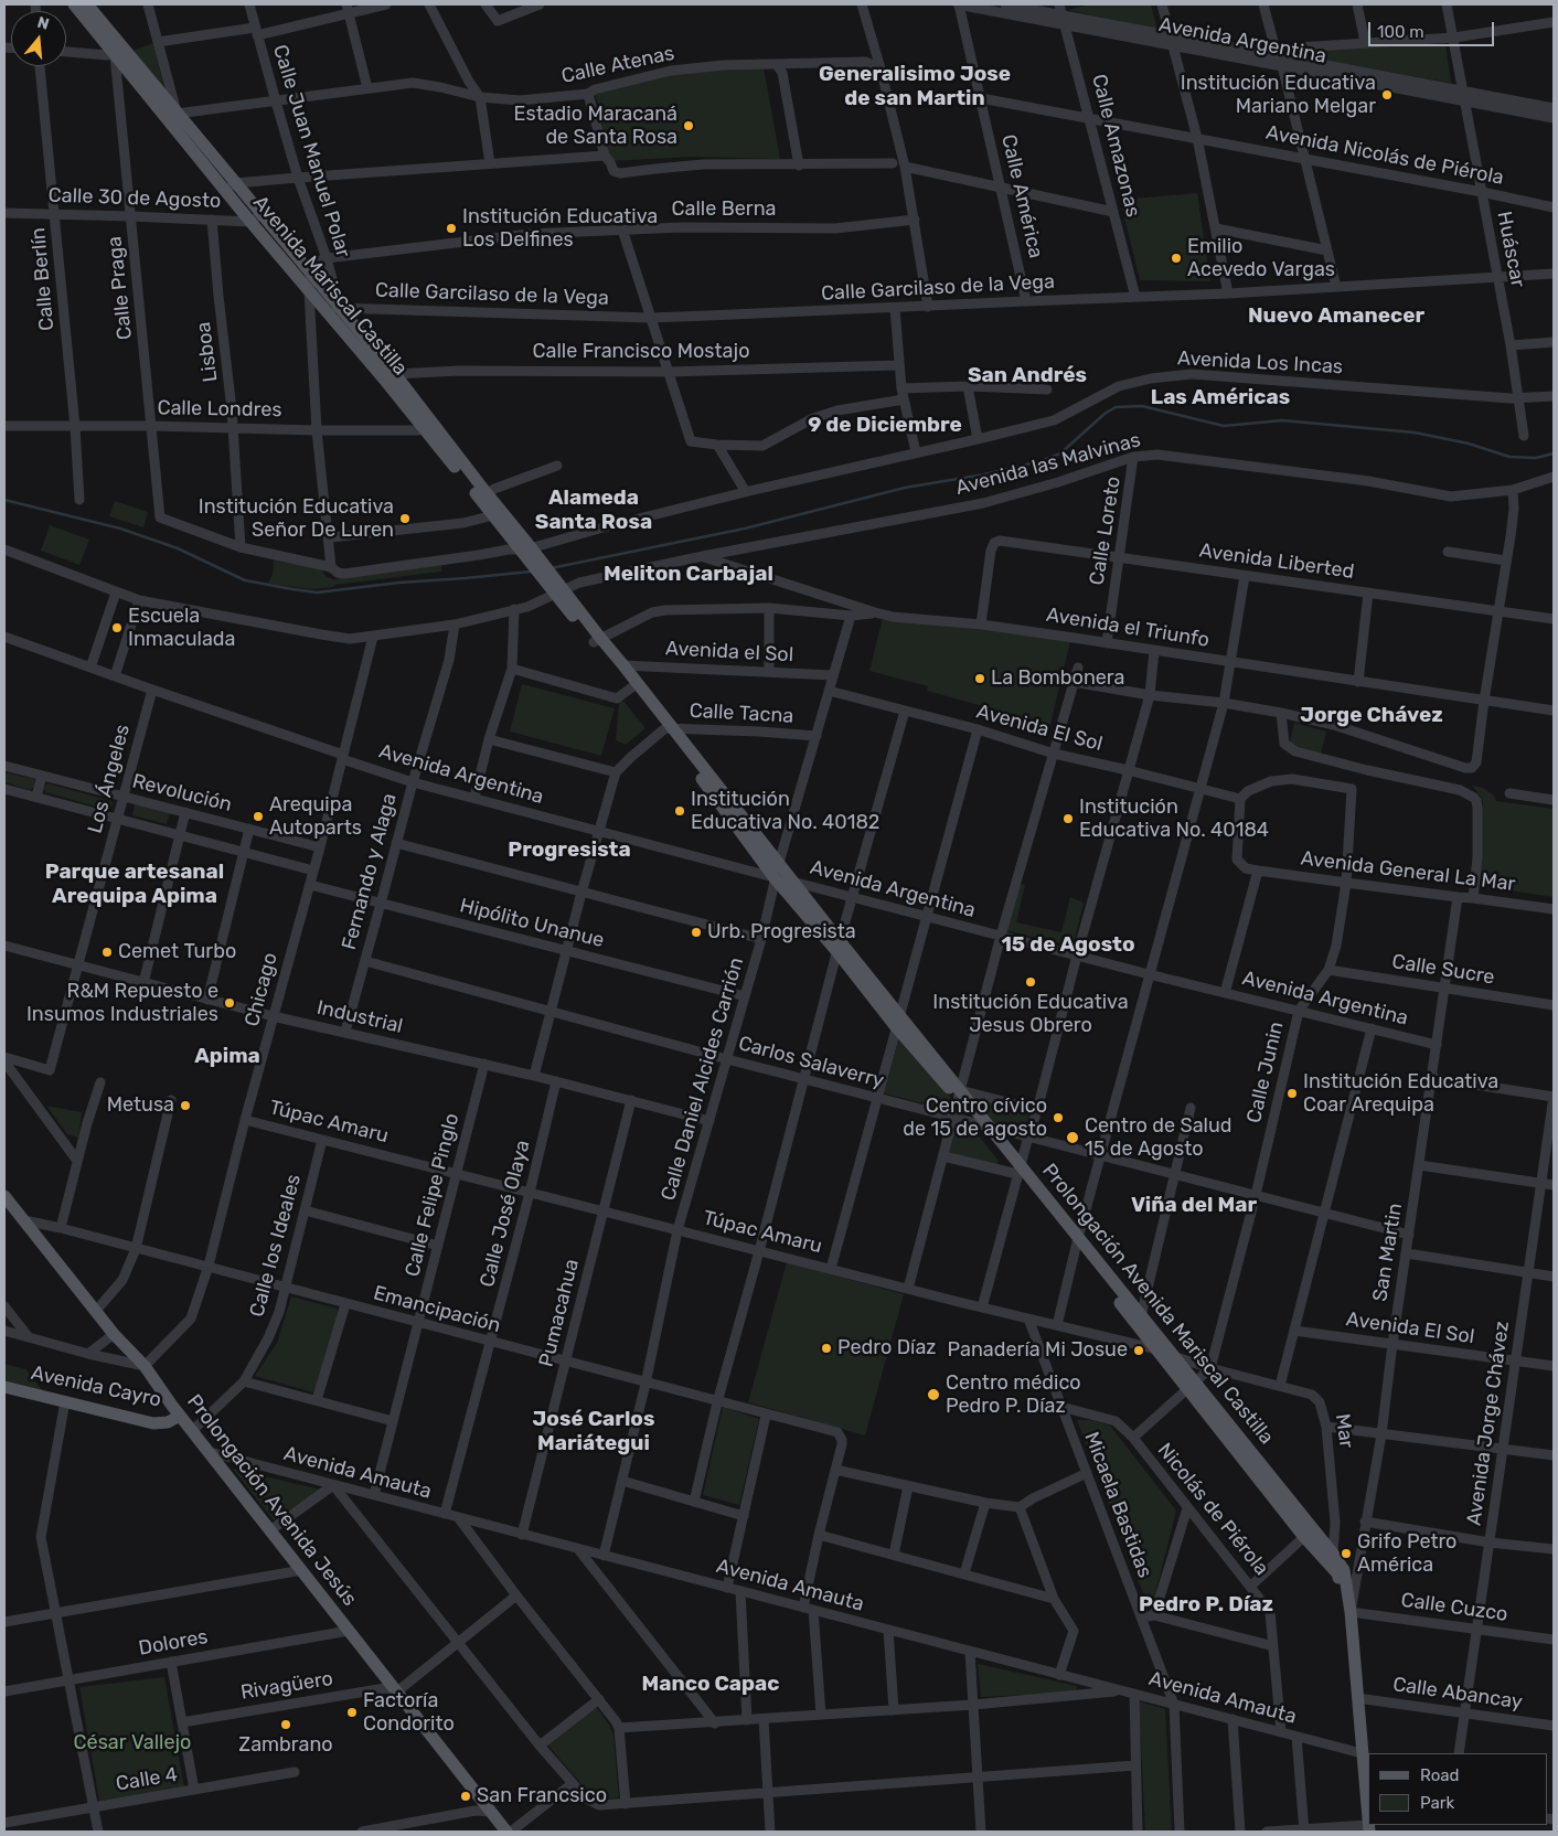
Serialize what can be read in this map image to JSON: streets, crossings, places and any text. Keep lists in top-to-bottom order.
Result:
{
  "streets": {
    "main road": [
      "Avenida Mariscal Castilla",
      "Prolongación Avenida Mariscal Castilla",
      "Avenida Cayro",
      "Prolongación Avenida Jesús"
    ],
    "street": [
      "Avenida Argentina",
      "Calle Atenas",
      "Calle Amazonas",
      "Calle Juan Manuel Polar",
      "Avenida Nicolás de Piérola",
      "Calle América",
      "Calle 30 de Agosto",
      "Calle Berna",
      "Huáscar",
      "Calle Berlín",
      "Calle Praga",
      "Calle Garcilaso de la Vega",
      "Lisboa",
      "Calle Francisco Mostajo",
      "Avenida Los Incas",
      "Calle Londres",
      "Avenida las Malvinas",
      "Calle Loreto",
      "Avenida Liberted",
      "Avenida el Triunfo",
      "Avenida el Sol",
      "Calle Tacna",
      "Avenida El Sol",
      "Los Ángeles",
      "Revolución",
      "Fernando y Alaga",
      "Avenida General La Mar",
      "Hipólito Unanue",
      "Calle Sucre",
      "Chicago",
      "Industrial",
      "Carlos Salaverry",
      "Calle Junin",
      "Calle Daniel Alcides Carrión",
      "Túpac Amaru",
      "Calle Felipe Pinglo",
      "Calle José Olaya",
      "Calle los Ideales",
      "San Martin",
      "Emancipación",
      "Pumacahua",
      "Avenida Jorge Chávez",
      "Mar",
      "Avenida Amauta",
      "Micaela Bastidas",
      "Nicolás de Piérola",
      "Calle Cuzco",
      "Dolores",
      "Rivagüero",
      "Calle Abancay",
      "Calle 4"
    ]
  },
  "crossings": [
    ["Avenida Argentina", "Calle Amazonas"],
    ["Avenida Argentina", "Calle América"],
    ["Avenida Argentina", "Huáscar"],
    ["Avenida Argentina", "Los Ángeles"],
    ["Avenida Argentina", "Fernando y Alaga"],
    ["Avenida Argentina", "Chicago"],
    ["Avenida Argentina", "Calle Junin"],
    ["Avenida Argentina", "Calle Daniel Alcides Carrión"],
    ["Avenida Argentina", "San Martin"],
    ["Avenida Argentina", "Prolongación Avenida Mariscal Castilla"],
    ["Calle Atenas", "Calle Juan Manuel Polar"],
    ["Calle Atenas", "Avenida Mariscal Castilla"],
    ["Calle Amazonas", "Avenida Nicolás de Piérola"],
    ["Calle Amazonas", "Calle Garcilaso de la Vega"],
    ["Calle Juan Manuel Polar", "Calle 30 de Agosto"],
    ["Calle Juan Manuel Polar", "Calle Berna"],
    ["Calle Juan Manuel Polar", "Avenida Mariscal Castilla"],
    ["Calle Juan Manuel Polar", "Calle Garcilaso de la Vega"],
    ["Avenida Nicolás de Piérola", "Calle América"],
    ["Avenida Nicolás de Piérola", "Huáscar"],
    ["Calle América", "Calle Garcilaso de la Vega"],
    ["Calle 30 de Agosto", "Calle Berlín"],
    ["Calle 30 de Agosto", "Avenida Mariscal Castilla"],
    ["Calle 30 de Agosto", "Calle Praga"],
    ["Calle 30 de Agosto", "Lisboa"],
    ["Calle Berna", "Avenida Mariscal Castilla"],
    ["Huáscar", "Calle Garcilaso de la Vega"],
    ["Huáscar", "Avenida Los Incas"],
    ["Calle Berlín", "Calle Londres"],
    ["Avenida Mariscal Castilla", "Calle Praga"],
    ["Avenida Mariscal Castilla", "Calle Garcilaso de la Vega"],
    ["Avenida Mariscal Castilla", "Calle Francisco Mostajo"],
    ["Avenida Mariscal Castilla", "Avenida Los Incas"],
    ["Avenida Mariscal Castilla", "Calle Londres"],
    ["Avenida Mariscal Castilla", "Avenida las Malvinas"],
    ["Avenida Mariscal Castilla", "Prolongación Avenida Mariscal Castilla"],
    ["Calle Praga", "Avenida Los Incas"],
    ["Calle Praga", "Calle Londres"],
    ["Lisboa", "Avenida Los Incas"],
    ["Lisboa", "Calle Londres"],
    ["Avenida las Malvinas", "Calle Loreto"],
    ["Avenida las Malvinas", "Avenida el Triunfo"],
    ["Avenida las Malvinas", "Fernando y Alaga"],
    ["Avenida las Malvinas", "Chicago"],
    ["Avenida las Malvinas", "Prolongación Avenida Mariscal Castilla"],
    ["Calle Loreto", "Avenida Liberted"],
    ["Calle Loreto", "Avenida el Triunfo"],
    ["Avenida Liberted", "Avenida el Triunfo"],
    ["Avenida el Sol", "Calle Daniel Alcides Carrión"],
    ["Avenida el Sol", "Prolongación Avenida Mariscal Castilla"],
    ["Calle Tacna", "Calle Daniel Alcides Carrión"],
    ["Calle Tacna", "Prolongación Avenida Mariscal Castilla"],
    ["Avenida El Sol", "Calle Junin"],
    ["Avenida El Sol", "Calle Daniel Alcides Carrión"],
    ["Avenida El Sol", "San Martin"],
    ["Avenida El Sol", "Avenida Jorge Chávez"],
    ["Los Ángeles", "Revolución"],
    ["Los Ángeles", "Industrial"],
    ["Revolución", "Chicago"],
    ["Fernando y Alaga", "Hipólito Unanue"],
    ["Fernando y Alaga", "Industrial"],
    ["Fernando y Alaga", "Carlos Salaverry"],
    ["Avenida General La Mar", "Calle Junin"],
    ["Avenida General La Mar", "San Martin"],
    ["Hipólito Unanue", "Chicago"],
    ["Hipólito Unanue", "Calle Daniel Alcides Carrión"],
    ["Calle Sucre", "Calle Junin"],
    ["Calle Sucre", "San Martin"],
    ["Chicago", "Industrial"],
    ["Chicago", "Túpac Amaru"],
    ["Chicago", "Emancipación"],
    ["Chicago", "Prolongación Avenida Jesús"],
    ["Industrial", "Calle Daniel Alcides Carrión"],
    ["Industrial", "Calle Felipe Pinglo"],
    ["Industrial", "Calle José Olaya"],
    ["Industrial", "Pumacahua"],
    ["Carlos Salaverry", "Calle Junin"],
    ["Carlos Salaverry", "Calle Daniel Alcides Carrión"],
    ["Carlos Salaverry", "San Martin"],
    ["Carlos Salaverry", "Prolongación Avenida Mariscal Castilla"],
    ["Calle Junin", "Mar"],
    ["Calle Daniel Alcides Carrión", "Túpac Amaru"],
    ["Calle Daniel Alcides Carrión", "Prolongación Avenida Mariscal Castilla"],
    ["Calle Daniel Alcides Carrión", "Emancipación"],
    ["Calle Daniel Alcides Carrión", "Avenida Amauta"],
    ["Túpac Amaru", "Calle Felipe Pinglo"],
    ["Túpac Amaru", "Calle José Olaya"],
    ["Túpac Amaru", "Calle los Ideales"],
    ["Túpac Amaru", "Prolongación Avenida Mariscal Castilla"],
    ["Túpac Amaru", "Pumacahua"],
    ["Túpac Amaru", "Mar"],
    ["Túpac Amaru", "Micaela Bastidas"],
    ["Calle Felipe Pinglo", "Emancipación"],
    ["Calle Felipe Pinglo", "Avenida Amauta"],
    ["Calle José Olaya", "Emancipación"],
    ["Calle José Olaya", "Avenida Amauta"],
    ["Calle los Ideales", "Emancipación"],
    ["Calle los Ideales", "Prolongación Avenida Jesús"],
    ["San Martin", "Prolongación Avenida Mariscal Castilla"],
    ["San Martin", "Calle Cuzco"],
    ["Prolongación Avenida Mariscal Castilla", "Mar"],
    ["Prolongación Avenida Mariscal Castilla", "Avenida Amauta"],
    ["Prolongación Avenida Mariscal Castilla", "Calle Cuzco"],
    ["Prolongación Avenida Mariscal Castilla", "Calle Abancay"],
    ["Emancipación", "Pumacahua"],
    ["Emancipación", "Prolongación Avenida Jesús"],
    ["Pumacahua", "Avenida Amauta"],
    ["Avenida Cayro", "Prolongación Avenida Jesús"],
    ["Avenida Jorge Chávez", "Calle Cuzco"],
    ["Avenida Jorge Chávez", "Calle Abancay"],
    ["Avenida Amauta", "Prolongación Avenida Jesús"],
    ["Avenida Amauta", "Micaela Bastidas"],
    ["Avenida Amauta", "Nicolás de Piérola"],
    ["Prolongación Avenida Jesús", "Dolores"],
    ["Prolongación Avenida Jesús", "Rivagüero"],
    ["Micaela Bastidas", "Nicolás de Piérola"]
  ],
  "districts": [
    "Generalisimo Jose de san Martin",
    "Nuevo Amanecer",
    "San Andrés",
    "Las Américas",
    "9 de Diciembre",
    "Alameda Santa Rosa",
    "Meliton Carbajal",
    "Jorge Chávez",
    "Progresista",
    "Parque artesanal Arequipa Apima",
    "15 de Agosto",
    "Apima",
    "Viña del Mar",
    "José Carlos Mariátegui",
    "Pedro P. Díaz",
    "Manco Capac"
  ],
  "parks": ["César Vallejo"],
  "places": [
    "Institución Educativa Mariano Melgar",
    "Estadio Maracaná de Santa Rosa",
    "Institución Educativa Los Delfines",
    "Emilio Acevedo Vargas",
    "Institución Educativa Señor De Luren",
    "Escuela Inmaculada",
    "La Bombonera",
    "Institución Educativa No. 40182",
    "Arequipa Autoparts",
    "Institución Educativa No. 40184",
    "Urb. Progresista",
    "Cemet Turbo",
    "Institución Educativa Jesus Obrero",
    "R&M Repuesto e Insumos Industriales",
    "Institución Educativa Coar Arequipa",
    "Metusa",
    "Centro cívico de 15 de agosto",
    "Centro de Salud 15 de Agosto",
    "Pedro Díaz",
    "Panadería Mi Josue",
    "Centro médico Pedro P. Díaz",
    "Grifo Petro América",
    "Factoría Condorito",
    "Zambrano",
    "San Francsico"
  ],
  "legend": ["Road", "Park"],
  "scale_bar": "100 m",
  "north": "top"
}
